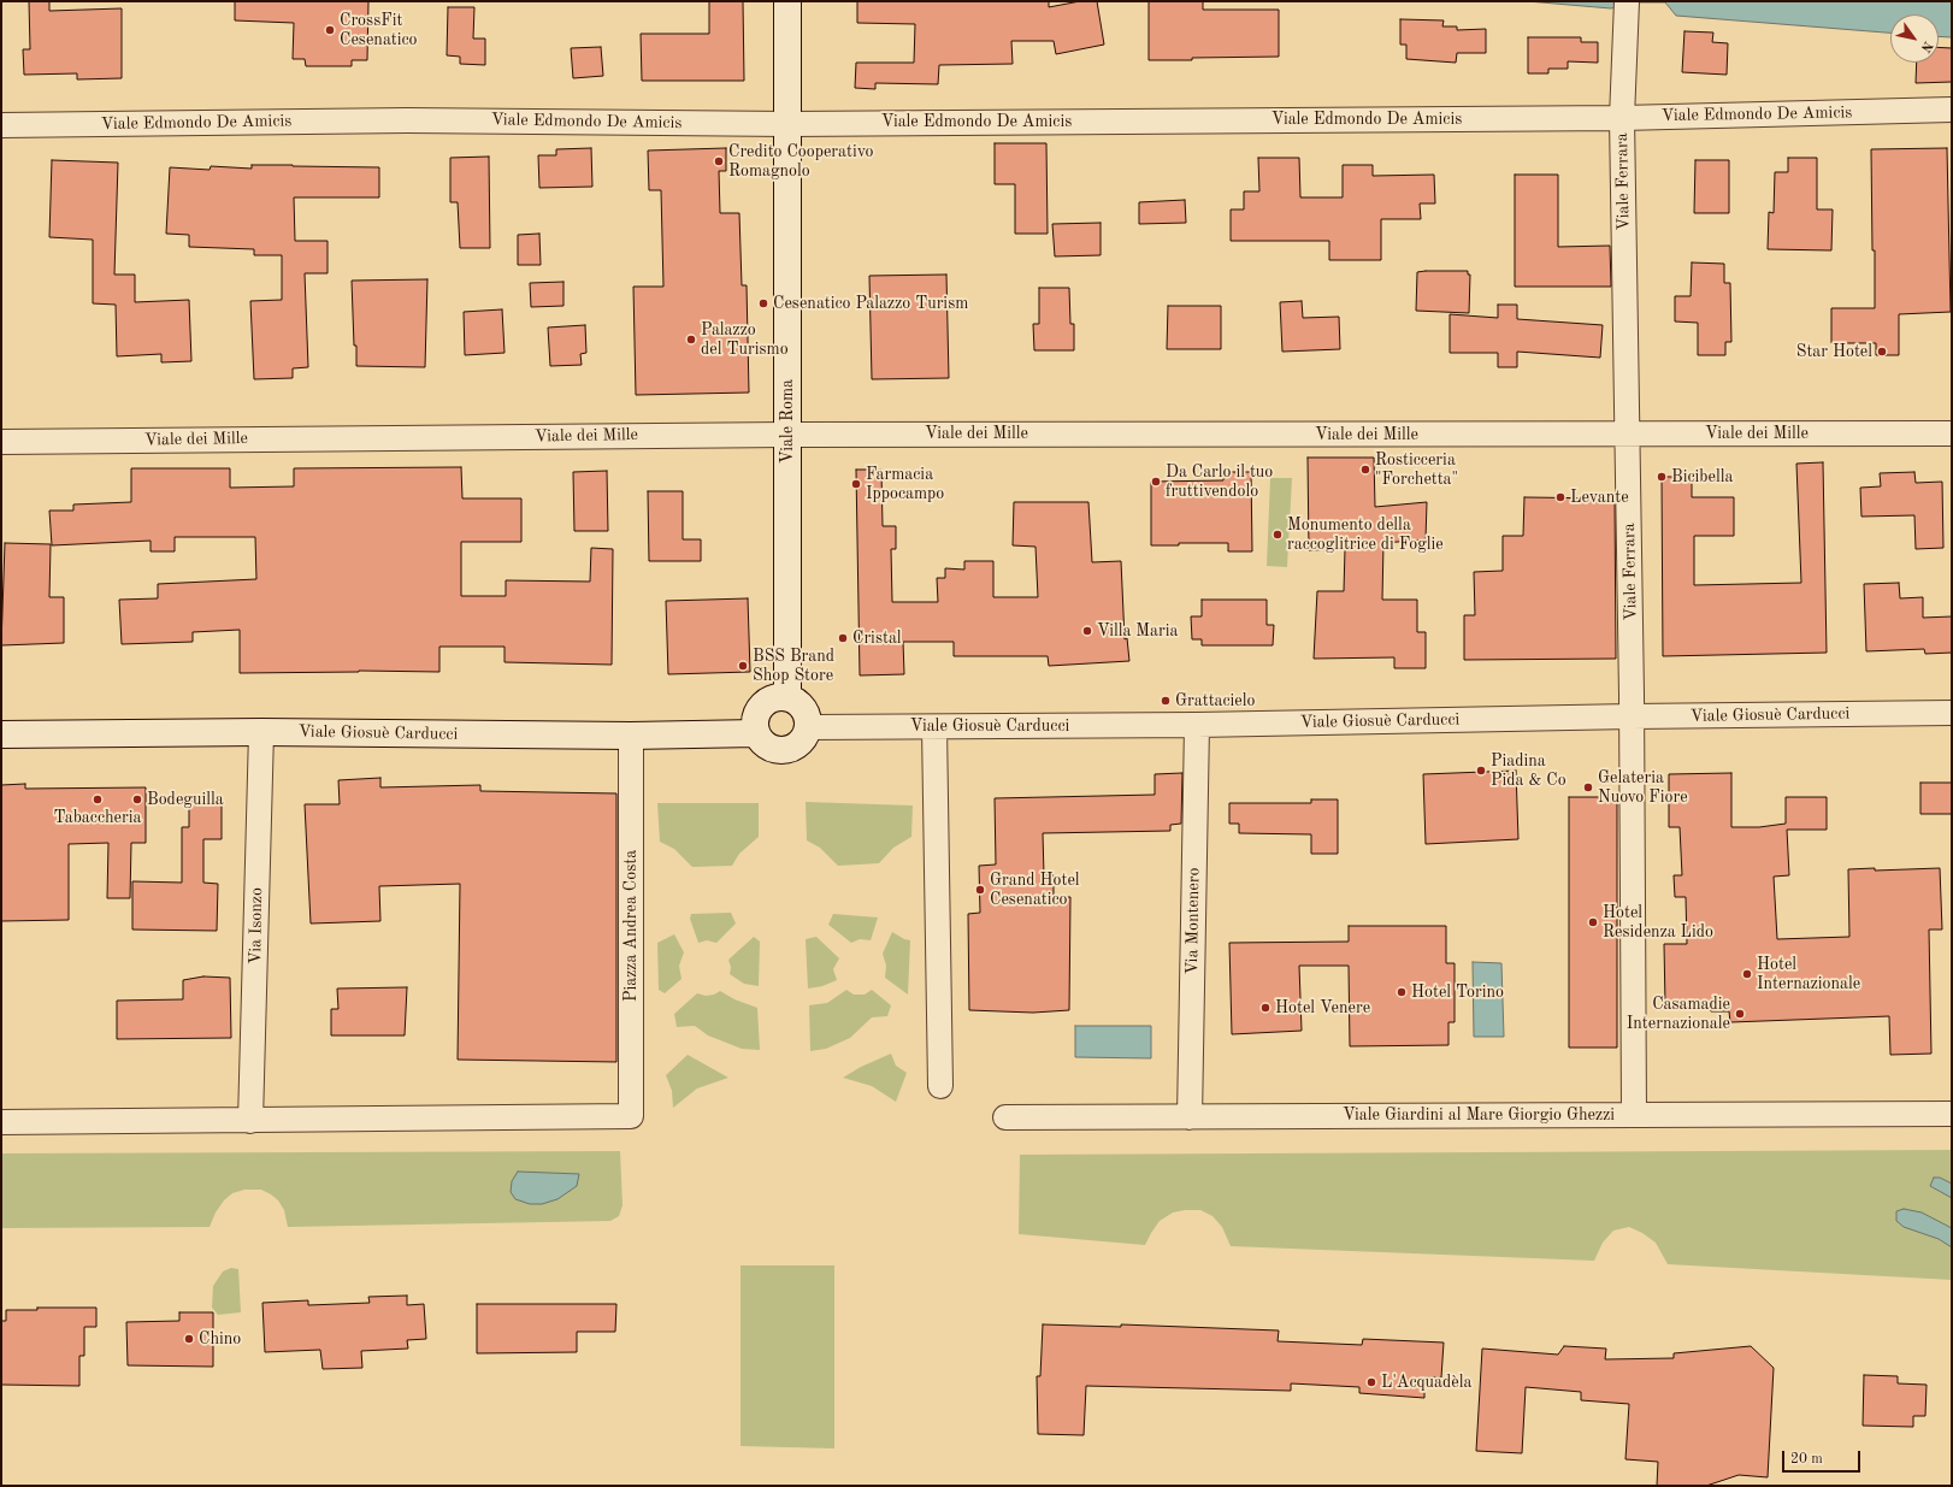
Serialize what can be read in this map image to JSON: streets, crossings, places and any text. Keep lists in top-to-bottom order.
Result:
{
  "streets": {
    "street": [
      "Viale Edmondo De Amicis",
      "Viale Ferrara",
      "Viale Roma",
      "Viale dei Mille",
      "Viale Giosuè Carducci",
      "Via Montenero",
      "Via Isonzo",
      "Piazza Andrea Costa",
      "Viale Giardini al Mare Giorgio Ghezzi"
    ]
  },
  "crossings": [
    ["Viale Edmondo De Amicis", "Viale Ferrara"],
    ["Viale Edmondo De Amicis", "Viale Roma"],
    ["Viale Ferrara", "Viale dei Mille"],
    ["Viale Ferrara", "Viale Giosuè Carducci"],
    ["Viale Ferrara", "Viale Giardini al Mare Giorgio Ghezzi"],
    ["Viale Roma", "Viale dei Mille"],
    ["Viale Roma", "Viale Giosuè Carducci"],
    ["Viale Giosuè Carducci", "Via Montenero"],
    ["Viale Giosuè Carducci", "Via Isonzo"],
    ["Viale Giosuè Carducci", "Piazza Andrea Costa"],
    ["Via Montenero", "Viale Giardini al Mare Giorgio Ghezzi"],
    ["Via Isonzo", "Piazza Andrea Costa"]
  ],
  "places": [
    "CrossFit Cesenatico",
    "Credito Cooperativo Romagnolo",
    "Cesenatico Palazzo Turism",
    "Palazzo del Turismo",
    "Star Hotel",
    "Rosticceria \"Forchetta\"",
    "Bicibella",
    "Da Carlo il tuo fruttivendolo",
    "Farmacia Ippocampo",
    "Levante",
    "Monumento della raccoglitrice di Foglie",
    "Villa Maria",
    "Cristal",
    "BSS Brand Shop Store",
    "Grattacielo",
    "Piadina Pida & Co",
    "Gelateria Nuovo Fiore",
    "Tabaccheria",
    "Bodeguilla",
    "Grand Hotel Cesenatico",
    "Hotel Residenza Lido",
    "Hotel Internazionale",
    "Hotel Torino",
    "Hotel Venere",
    "Casamadie Internazionale",
    "Chino",
    "L'Acquadèla"
  ],
  "scale_bar": "20 m",
  "north": "bottom right"
}
